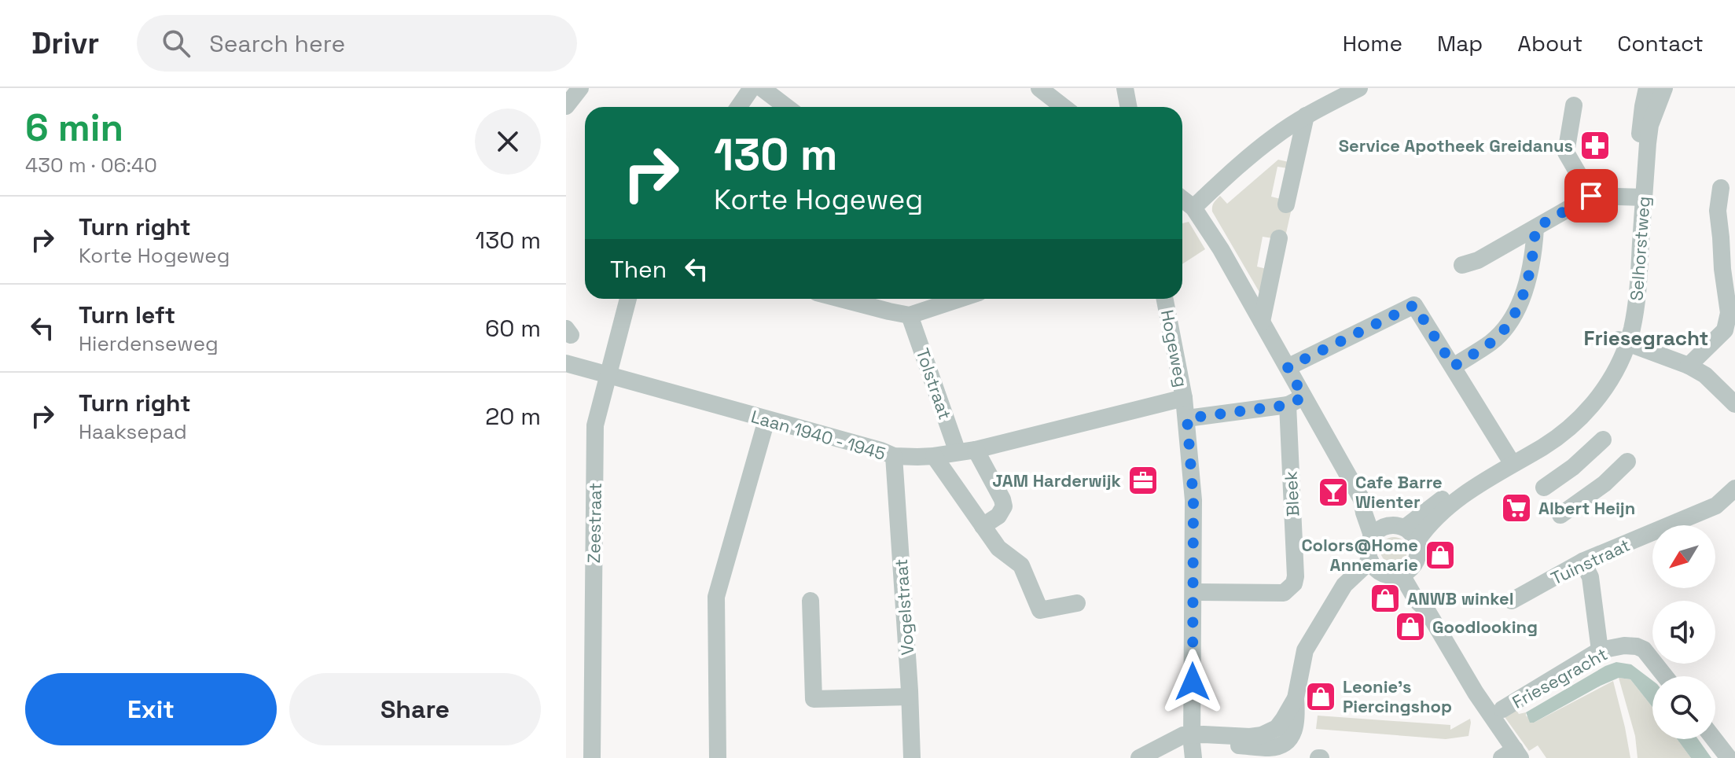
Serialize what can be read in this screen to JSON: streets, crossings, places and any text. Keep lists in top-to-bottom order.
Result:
{
  "streets": {
    "street": [
      "Selhorstweg",
      "Hogeweg",
      "Tolstraat",
      "Laan 1940 - 1945",
      "Bleek",
      "Zeestraat",
      "Tuinstraat",
      "Vogelstraat",
      "Friesegracht"
    ]
  },
  "crossings": [
    ["Hogeweg", "Laan 1940 - 1945"],
    ["Hogeweg", "Bleek"],
    ["Tolstraat", "Laan 1940 - 1945"],
    ["Laan 1940 - 1945", "Zeestraat"],
    ["Laan 1940 - 1945", "Vogelstraat"]
  ],
  "districts": ["Friesegracht"],
  "places": {
    "pharmacy": ["Service Apotheek Greidanus"],
    "office": ["JAM Harderwijk"],
    "bar": ["Cafe Barre Wienter"],
    "supermarket": ["Albert Heijn"],
    "shop": [
      "Colors@Home Annemarie",
      "ANWB winkel",
      "Goodlooking",
      "Leonie's Piercingshop"
    ]
  },
  "north": "bottom left",
  "page": {
    "header": "Drivr",
    "search": "Search here",
    "nav": [
      "Home",
      "Map",
      "About",
      "Contact"
    ],
    "heading": ["6 min", "430 m · 06:40"],
    "turn": ["130 m", "Korte Hogeweg"],
    "list": [
      {
        "name": "Turn right",
        "note": "Korte Hogeweg",
        "value": "130 m"
      },
      {
        "name": "Turn left",
        "note": "Hierdenseweg",
        "value": "60 m"
      },
      {
        "name": "Turn right",
        "note": "Haaksepad",
        "value": "20 m"
      }
    ],
    "then": "Then",
    "buttons": ["Exit", "Share"]
  }
}
